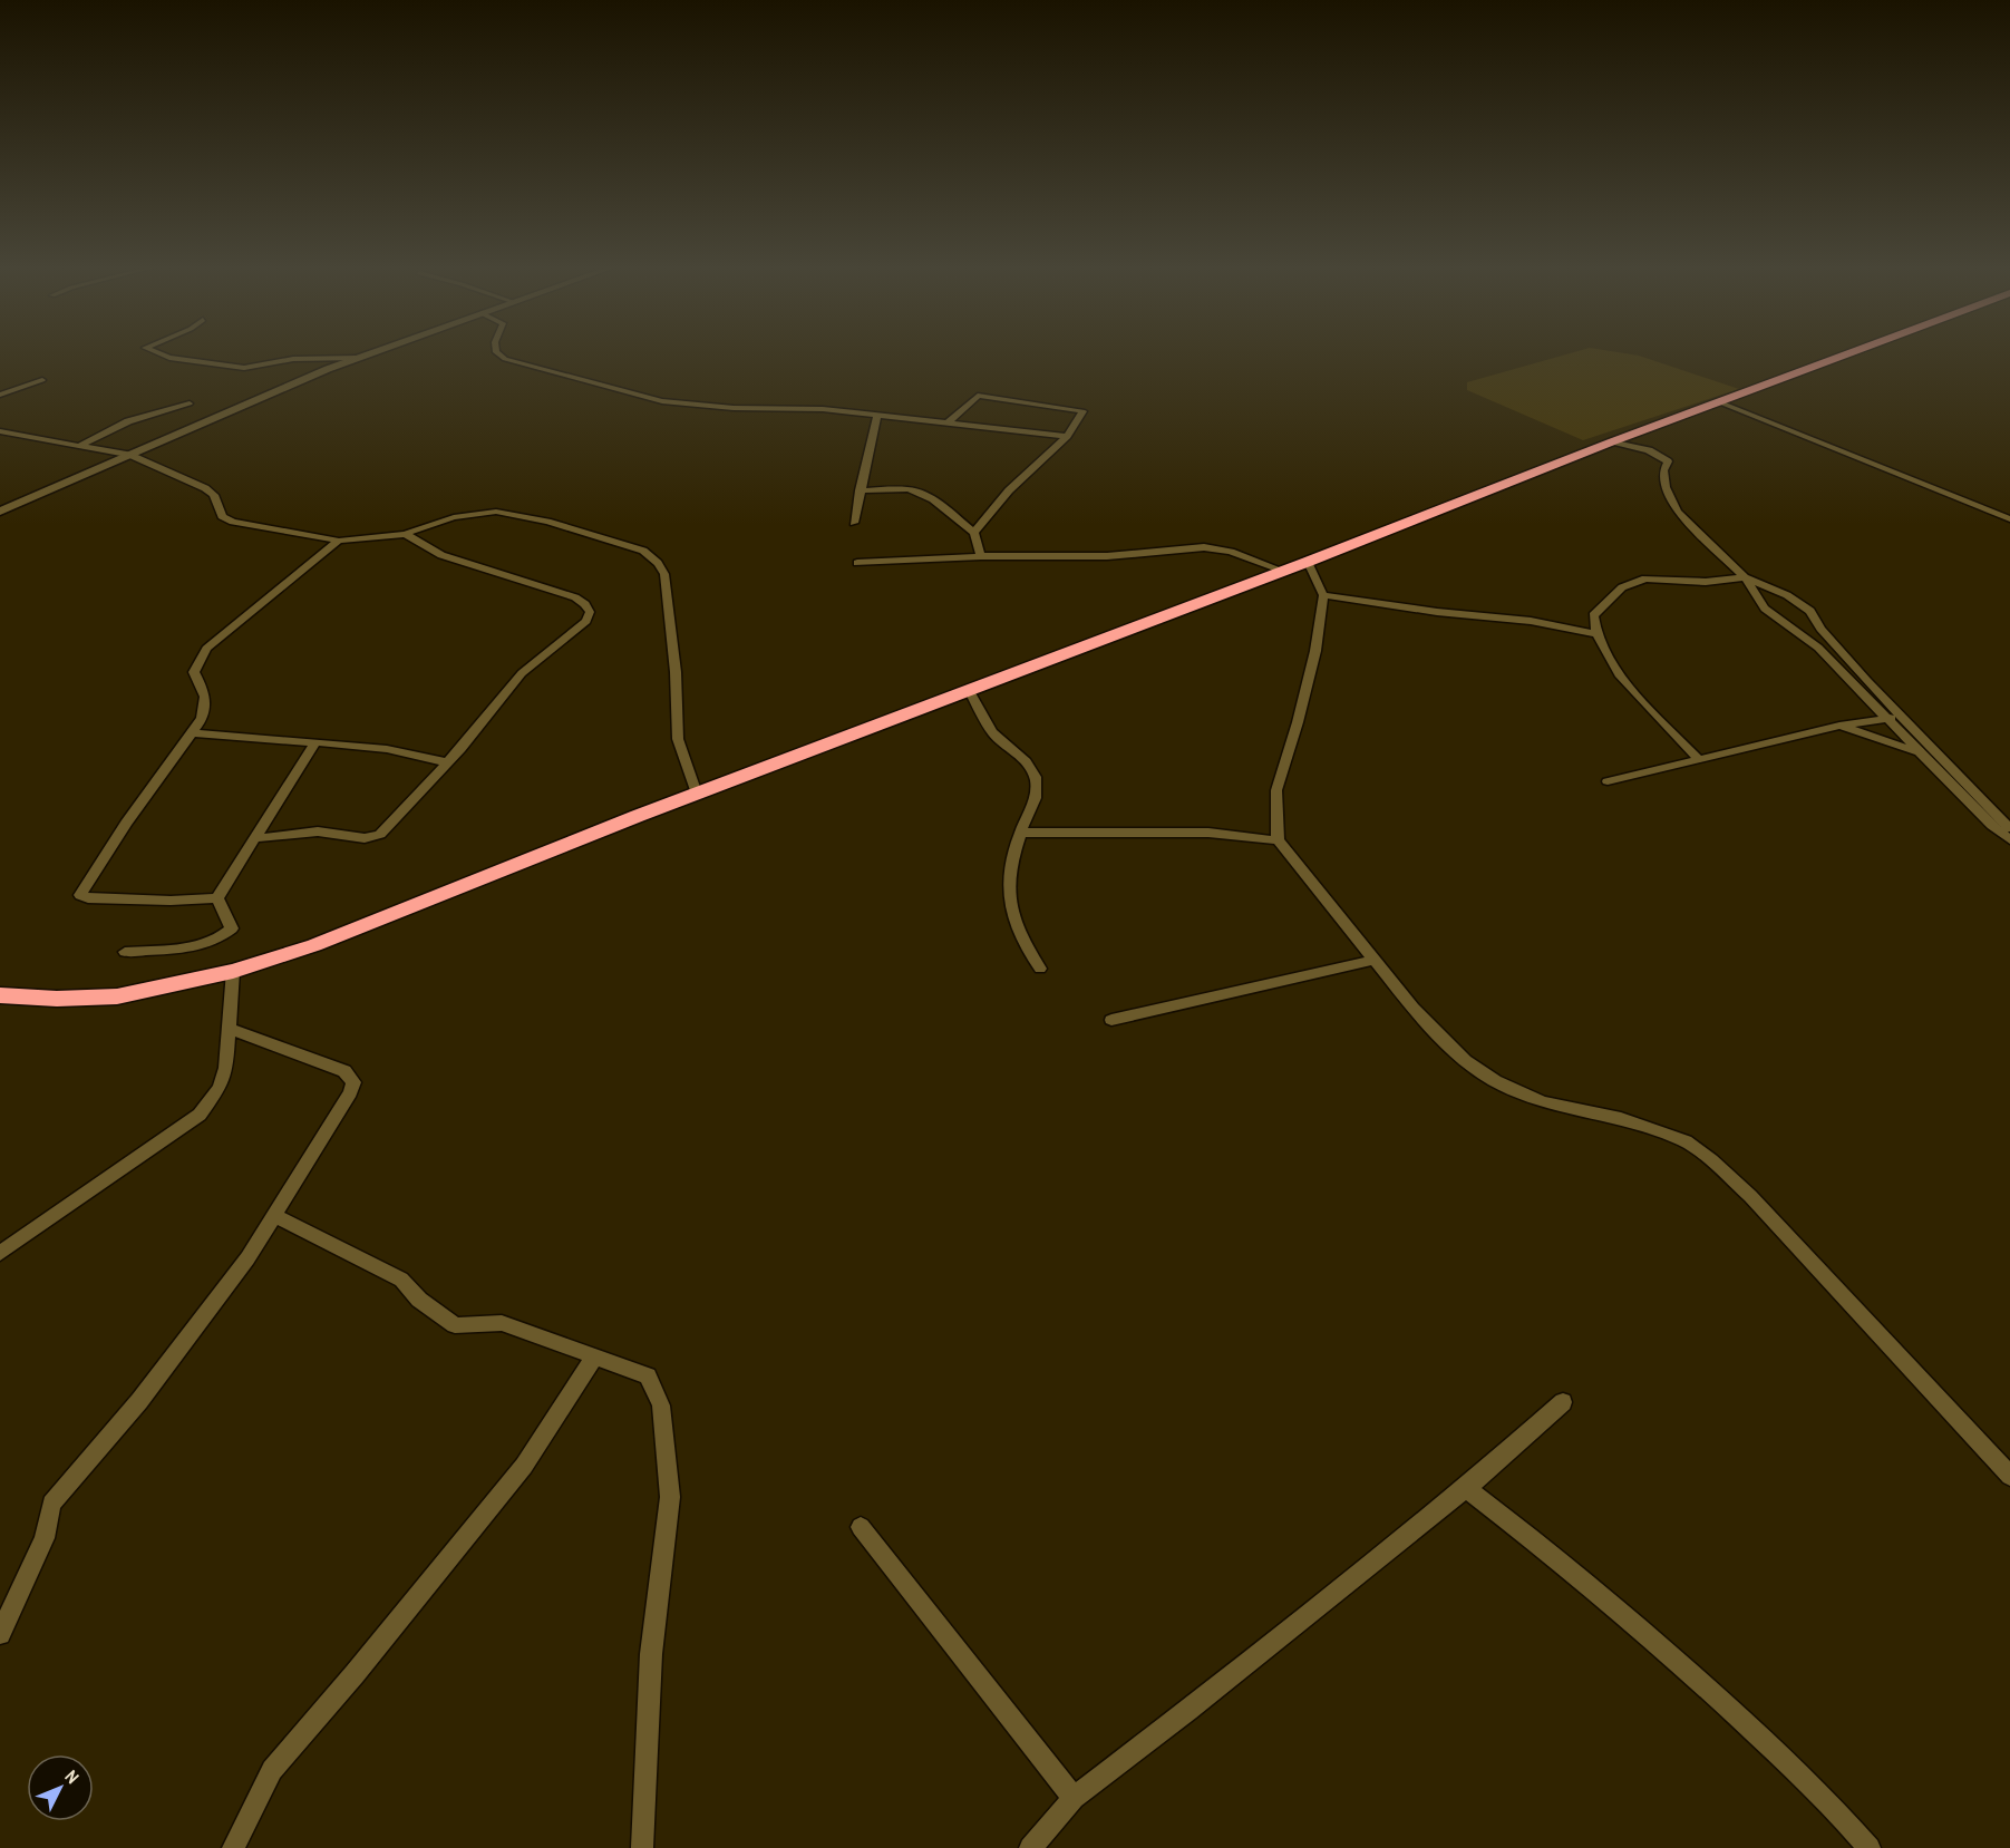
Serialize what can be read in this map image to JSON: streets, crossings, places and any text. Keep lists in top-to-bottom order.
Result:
{
  "north": "top right"
}
